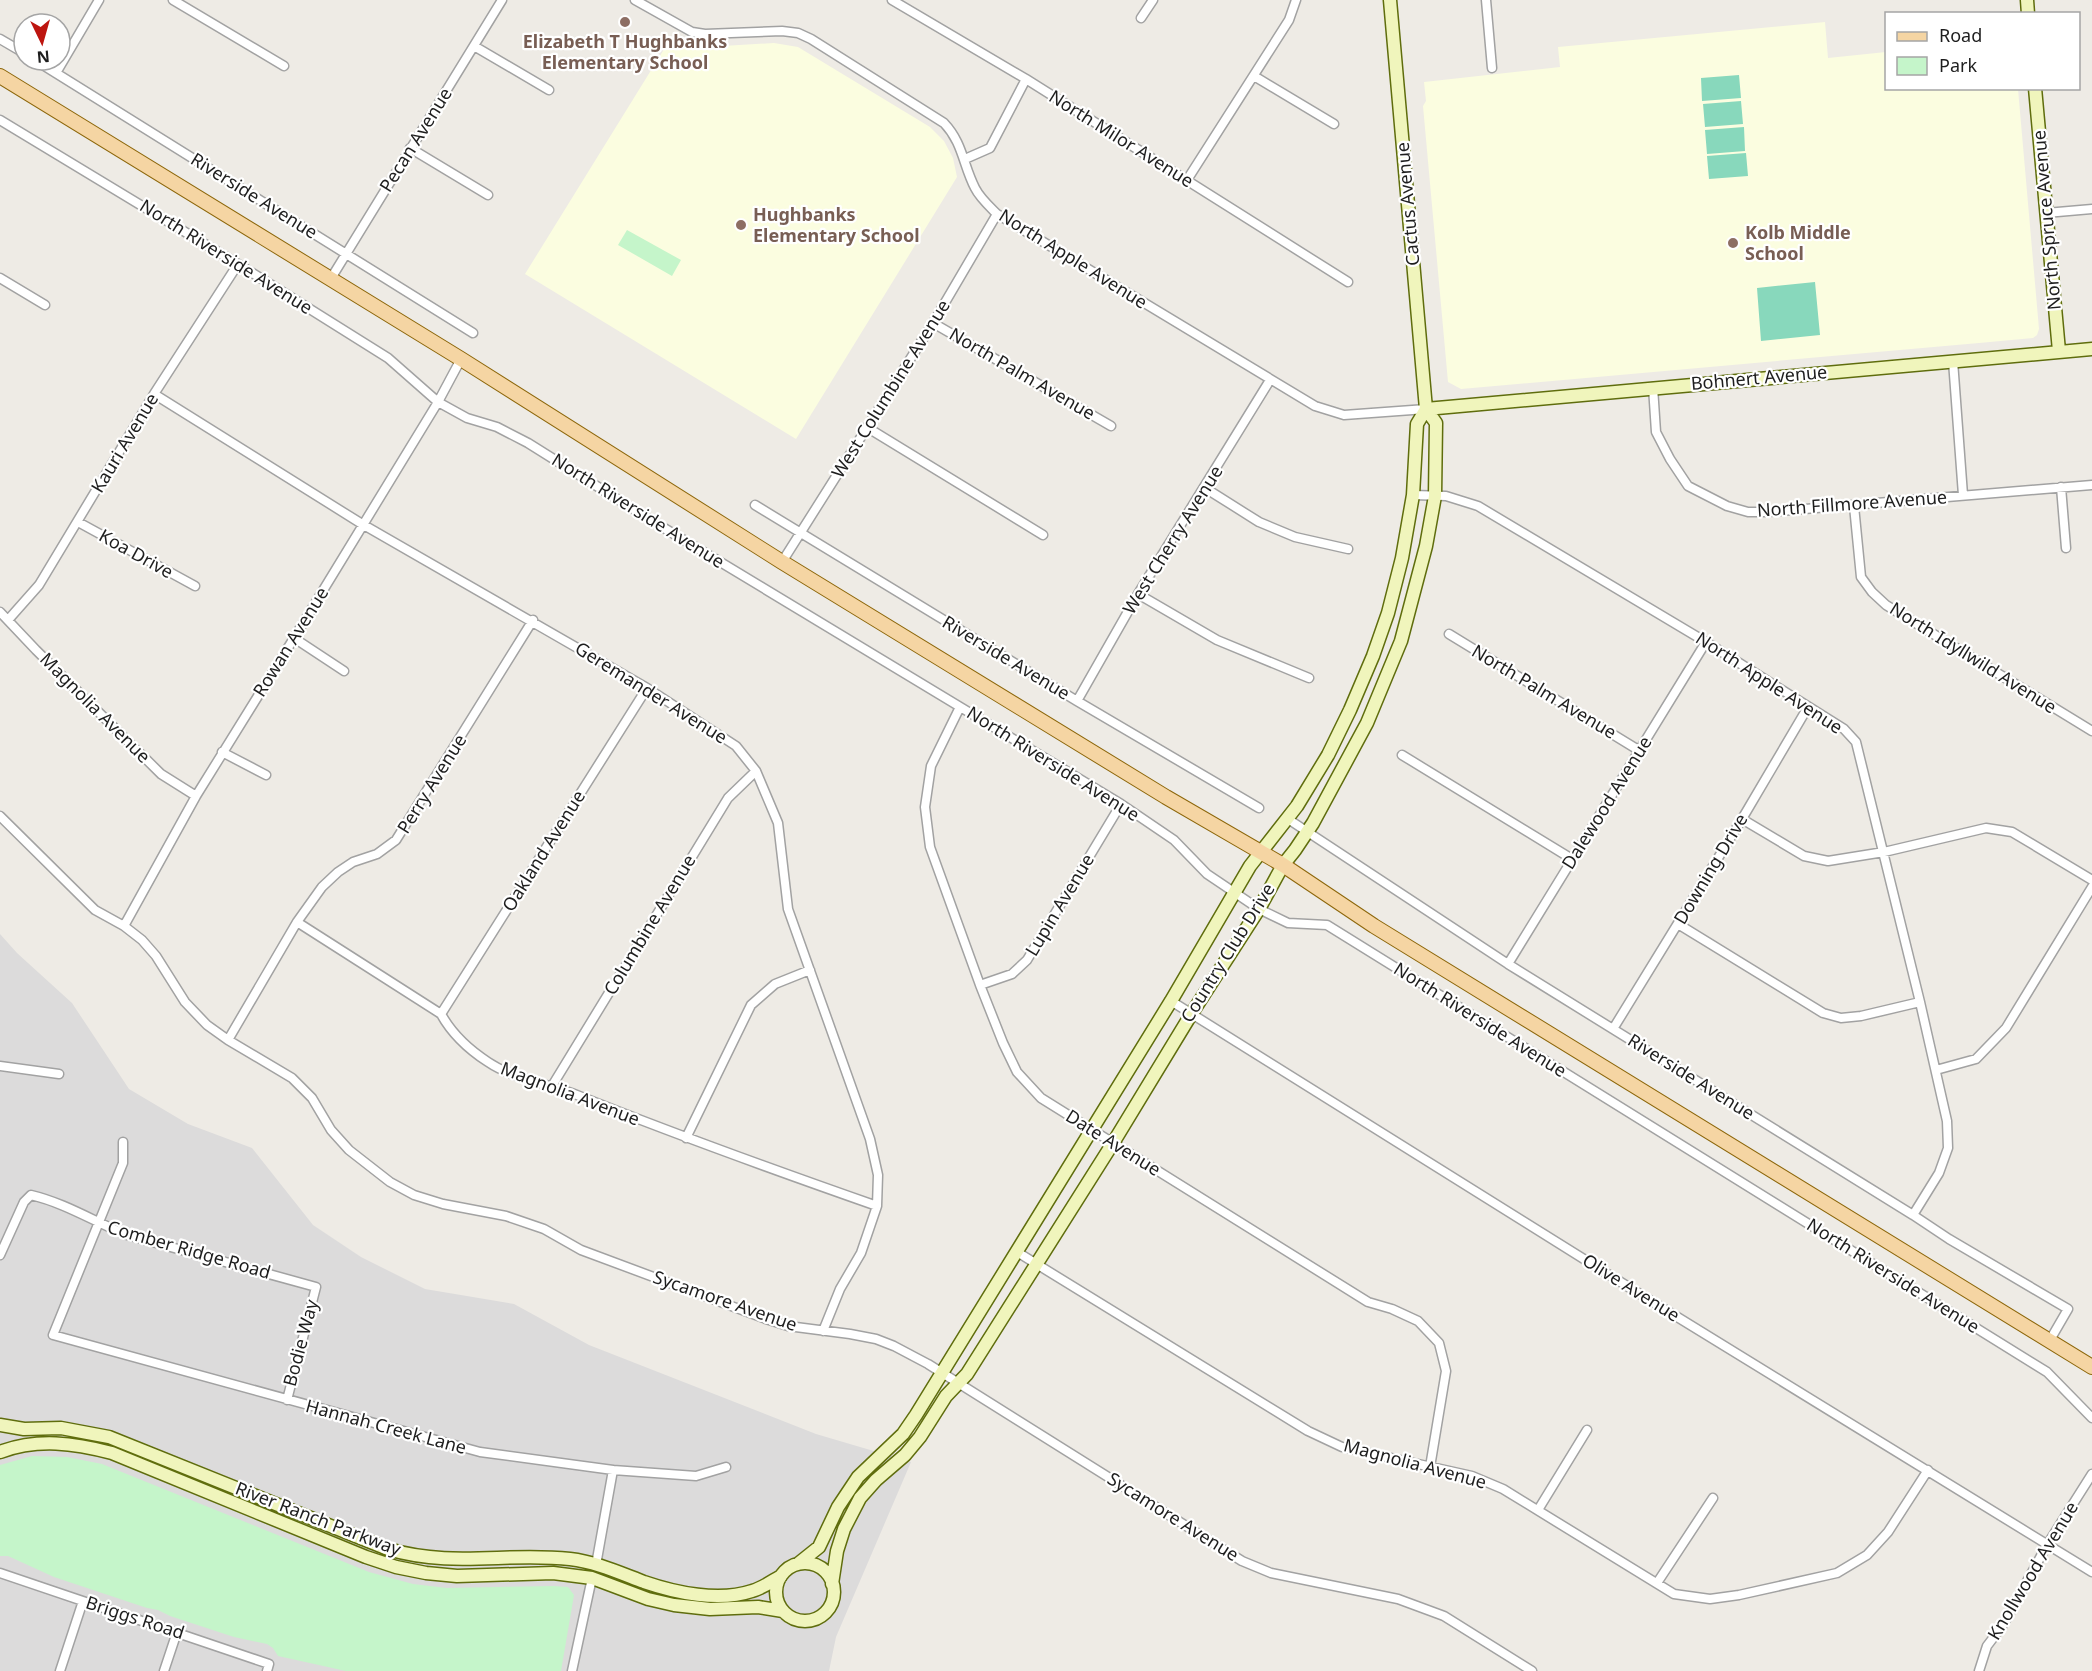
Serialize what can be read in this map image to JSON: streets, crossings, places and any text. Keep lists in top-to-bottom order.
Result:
{
  "streets": {
    "main road": ["North Riverside Avenue"],
    "street": [
      "North Milor Avenue",
      "Pecan Avenue",
      "Riverside Avenue",
      "Cactus Avenue",
      "North Spruce Avenue",
      "North Apple Avenue",
      "North Palm Avenue",
      "Bohnert Avenue",
      "West Columbine Avenue",
      "Kauri Avenue",
      "North Fillmore Avenue",
      "West Cherry Avenue",
      "Koa Drive",
      "Rowan Avenue",
      "North Idyllwild Avenue",
      "Geremander Avenue",
      "Magnolia Avenue",
      "Perry Avenue",
      "Dalewood Avenue",
      "Oakland Avenue",
      "Downing Drive",
      "Lupin Avenue",
      "Columbine Avenue",
      "Country Club Drive",
      "Date Avenue",
      "Comber Ridge Road",
      "Olive Avenue",
      "Sycamore Avenue",
      "Bodie Way",
      "Hannah Creek Lane",
      "River Ranch Parkway",
      "Knollwood Avenue",
      "Briggs Road"
    ]
  },
  "crossings": [
    ["Pecan Avenue", "Riverside Avenue"],
    ["Pecan Avenue", "North Riverside Avenue"],
    ["Riverside Avenue", "North Riverside Avenue"],
    ["Riverside Avenue", "North Apple Avenue"],
    ["Riverside Avenue", "West Columbine Avenue"],
    ["Riverside Avenue", "West Cherry Avenue"],
    ["Riverside Avenue", "Dalewood Avenue"],
    ["Riverside Avenue", "Downing Drive"],
    ["Riverside Avenue", "Country Club Drive"],
    ["Cactus Avenue", "North Apple Avenue"],
    ["Cactus Avenue", "Bohnert Avenue"],
    ["Cactus Avenue", "Country Club Drive"],
    ["North Spruce Avenue", "Bohnert Avenue"],
    ["North Riverside Avenue", "West Columbine Avenue"],
    ["North Riverside Avenue", "Kauri Avenue"],
    ["North Riverside Avenue", "Rowan Avenue"],
    ["North Riverside Avenue", "Lupin Avenue"],
    ["North Riverside Avenue", "Country Club Drive"],
    ["North Riverside Avenue", "Date Avenue"],
    ["North Apple Avenue", "Bohnert Avenue"],
    ["North Apple Avenue", "West Columbine Avenue"],
    ["North Apple Avenue", "West Cherry Avenue"],
    ["North Apple Avenue", "Dalewood Avenue"],
    ["North Apple Avenue", "Downing Drive"],
    ["North Apple Avenue", "Country Club Drive"],
    ["North Palm Avenue", "West Columbine Avenue"],
    ["North Palm Avenue", "Dalewood Avenue"],
    ["Bohnert Avenue", "North Fillmore Avenue"],
    ["Bohnert Avenue", "Country Club Drive"],
    ["Kauri Avenue", "Koa Drive"],
    ["Kauri Avenue", "Geremander Avenue"],
    ["Kauri Avenue", "Magnolia Avenue"],
    ["North Fillmore Avenue", "North Idyllwild Avenue"],
    ["Rowan Avenue", "Geremander Avenue"],
    ["Rowan Avenue", "Magnolia Avenue"],
    ["Rowan Avenue", "Sycamore Avenue"],
    ["Geremander Avenue", "Magnolia Avenue"],
    ["Geremander Avenue", "Perry Avenue"],
    ["Geremander Avenue", "Oakland Avenue"],
    ["Geremander Avenue", "Columbine Avenue"],
    ["Geremander Avenue", "Sycamore Avenue"],
    ["Magnolia Avenue", "Perry Avenue"],
    ["Magnolia Avenue", "Oakland Avenue"],
    ["Magnolia Avenue", "Columbine Avenue"],
    ["Magnolia Avenue", "Country Club Drive"],
    ["Magnolia Avenue", "Date Avenue"],
    ["Magnolia Avenue", "Olive Avenue"],
    ["Perry Avenue", "Sycamore Avenue"],
    ["Lupin Avenue", "Date Avenue"],
    ["Country Club Drive", "Date Avenue"],
    ["Country Club Drive", "Olive Avenue"],
    ["Country Club Drive", "Sycamore Avenue"],
    ["Country Club Drive", "River Ranch Parkway"],
    ["Comber Ridge Road", "Bodie Way"],
    ["Comber Ridge Road", "Hannah Creek Lane"],
    ["Olive Avenue", "Knollwood Avenue"],
    ["Bodie Way", "Hannah Creek Lane"]
  ],
  "places": ["Elizabeth T Hughbanks Elementary School", "Hughbanks Elementary School", "Kolb Middle School"],
  "legend": ["Road", "Park"],
  "north": "bottom"
}
